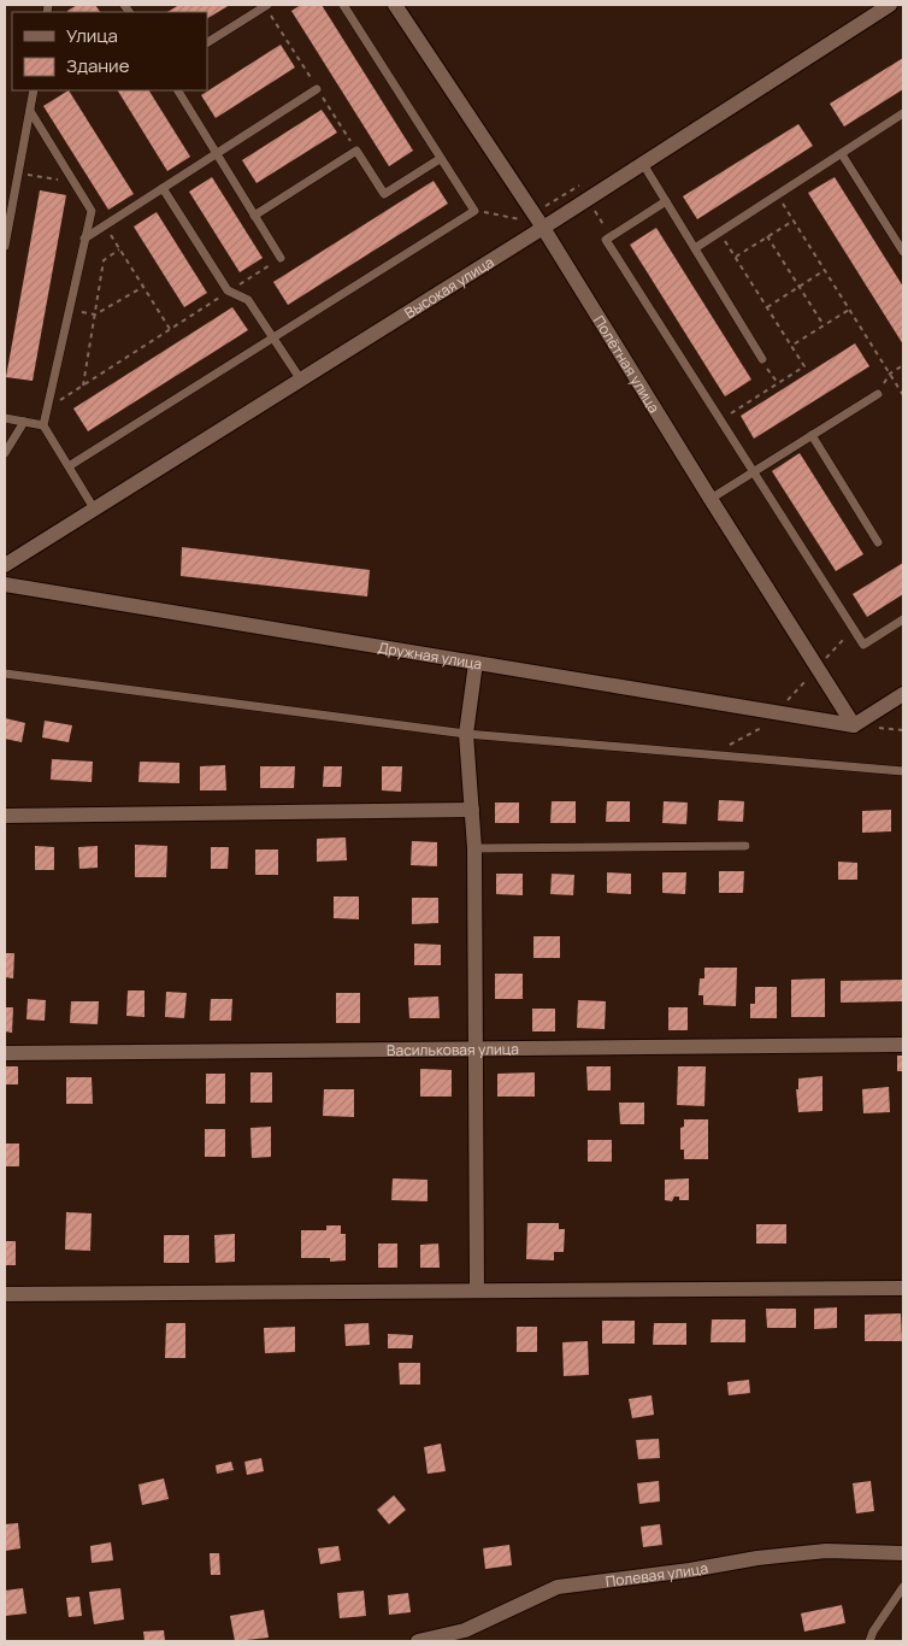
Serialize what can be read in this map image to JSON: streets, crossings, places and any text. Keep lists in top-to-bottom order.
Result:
{
  "streets": {
    "street": [
      "Высокая улица",
      "Полётная улица",
      "Дружная улица",
      "Васильковая улица",
      "Полевая улица"
    ]
  },
  "crossings": [
    ["Высокая улица", "Полётная улица"],
    ["Полётная улица", "Дружная улица"]
  ],
  "legend": ["Улица", "Здание"]
}
